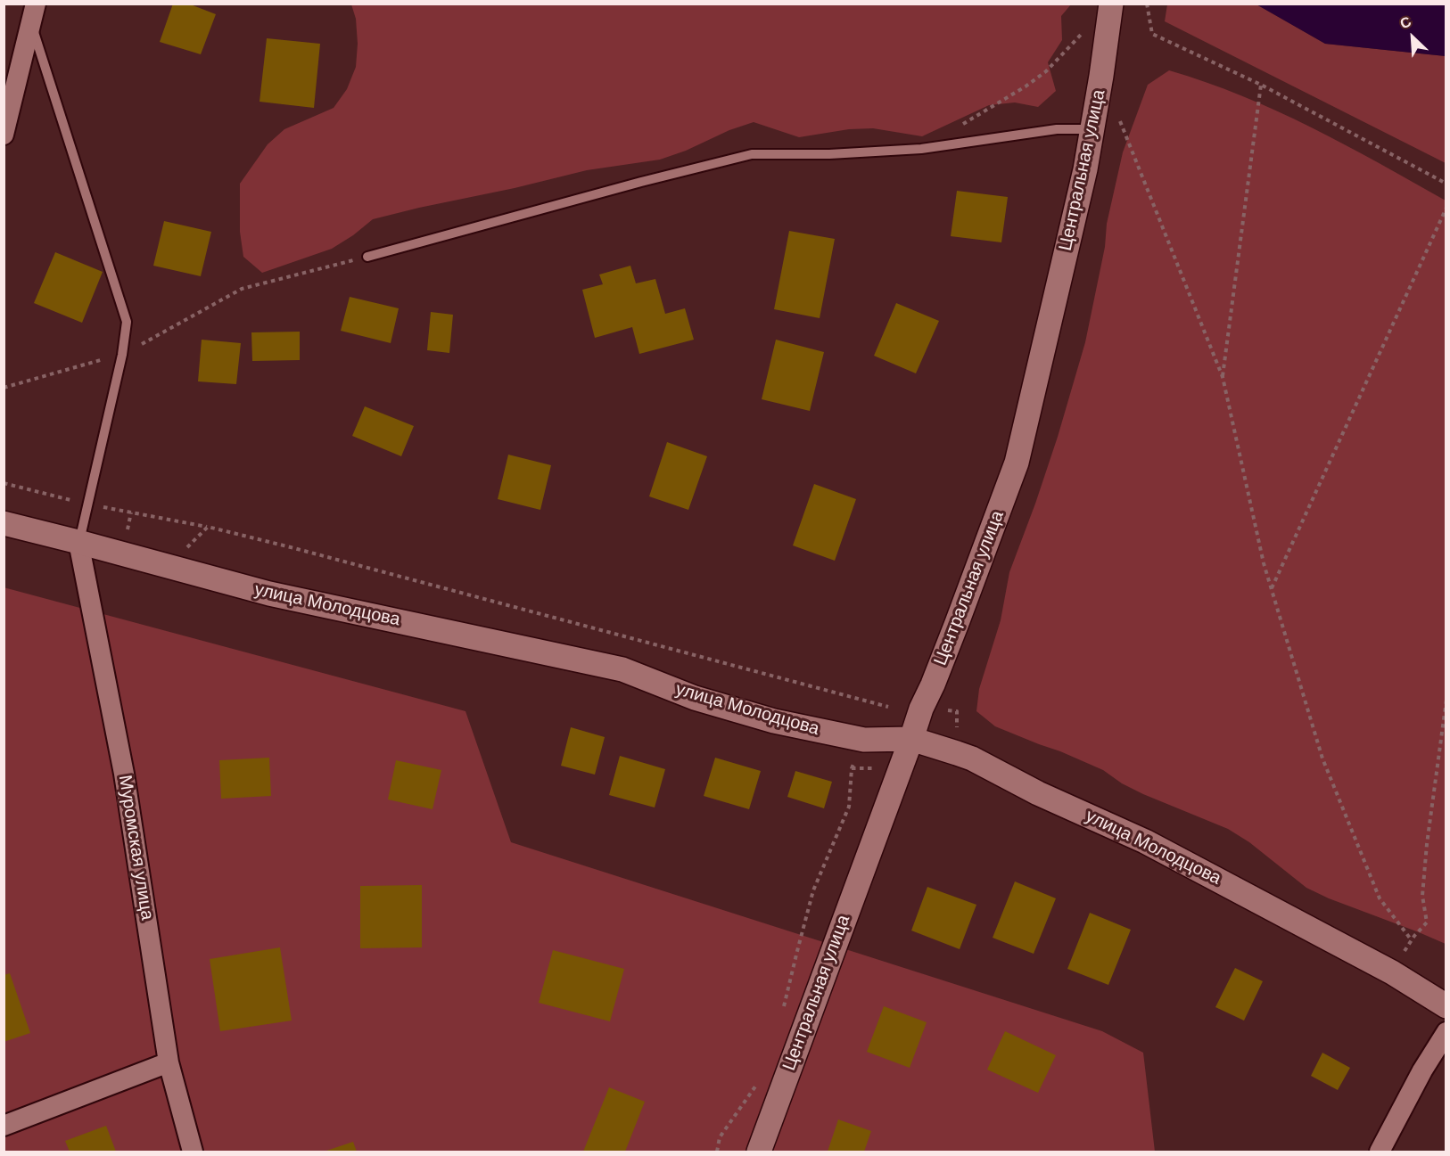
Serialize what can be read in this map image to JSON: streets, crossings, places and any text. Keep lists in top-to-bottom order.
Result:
{
  "streets": {
    "street": ["Центральная улица", "улица Молодцова", "Муромская улица"]
  },
  "crossings": [
    ["Центральная улица", "улица Молодцова"],
    ["улица Молодцова", "Муромская улица"]
  ],
  "north": "top left"
}
